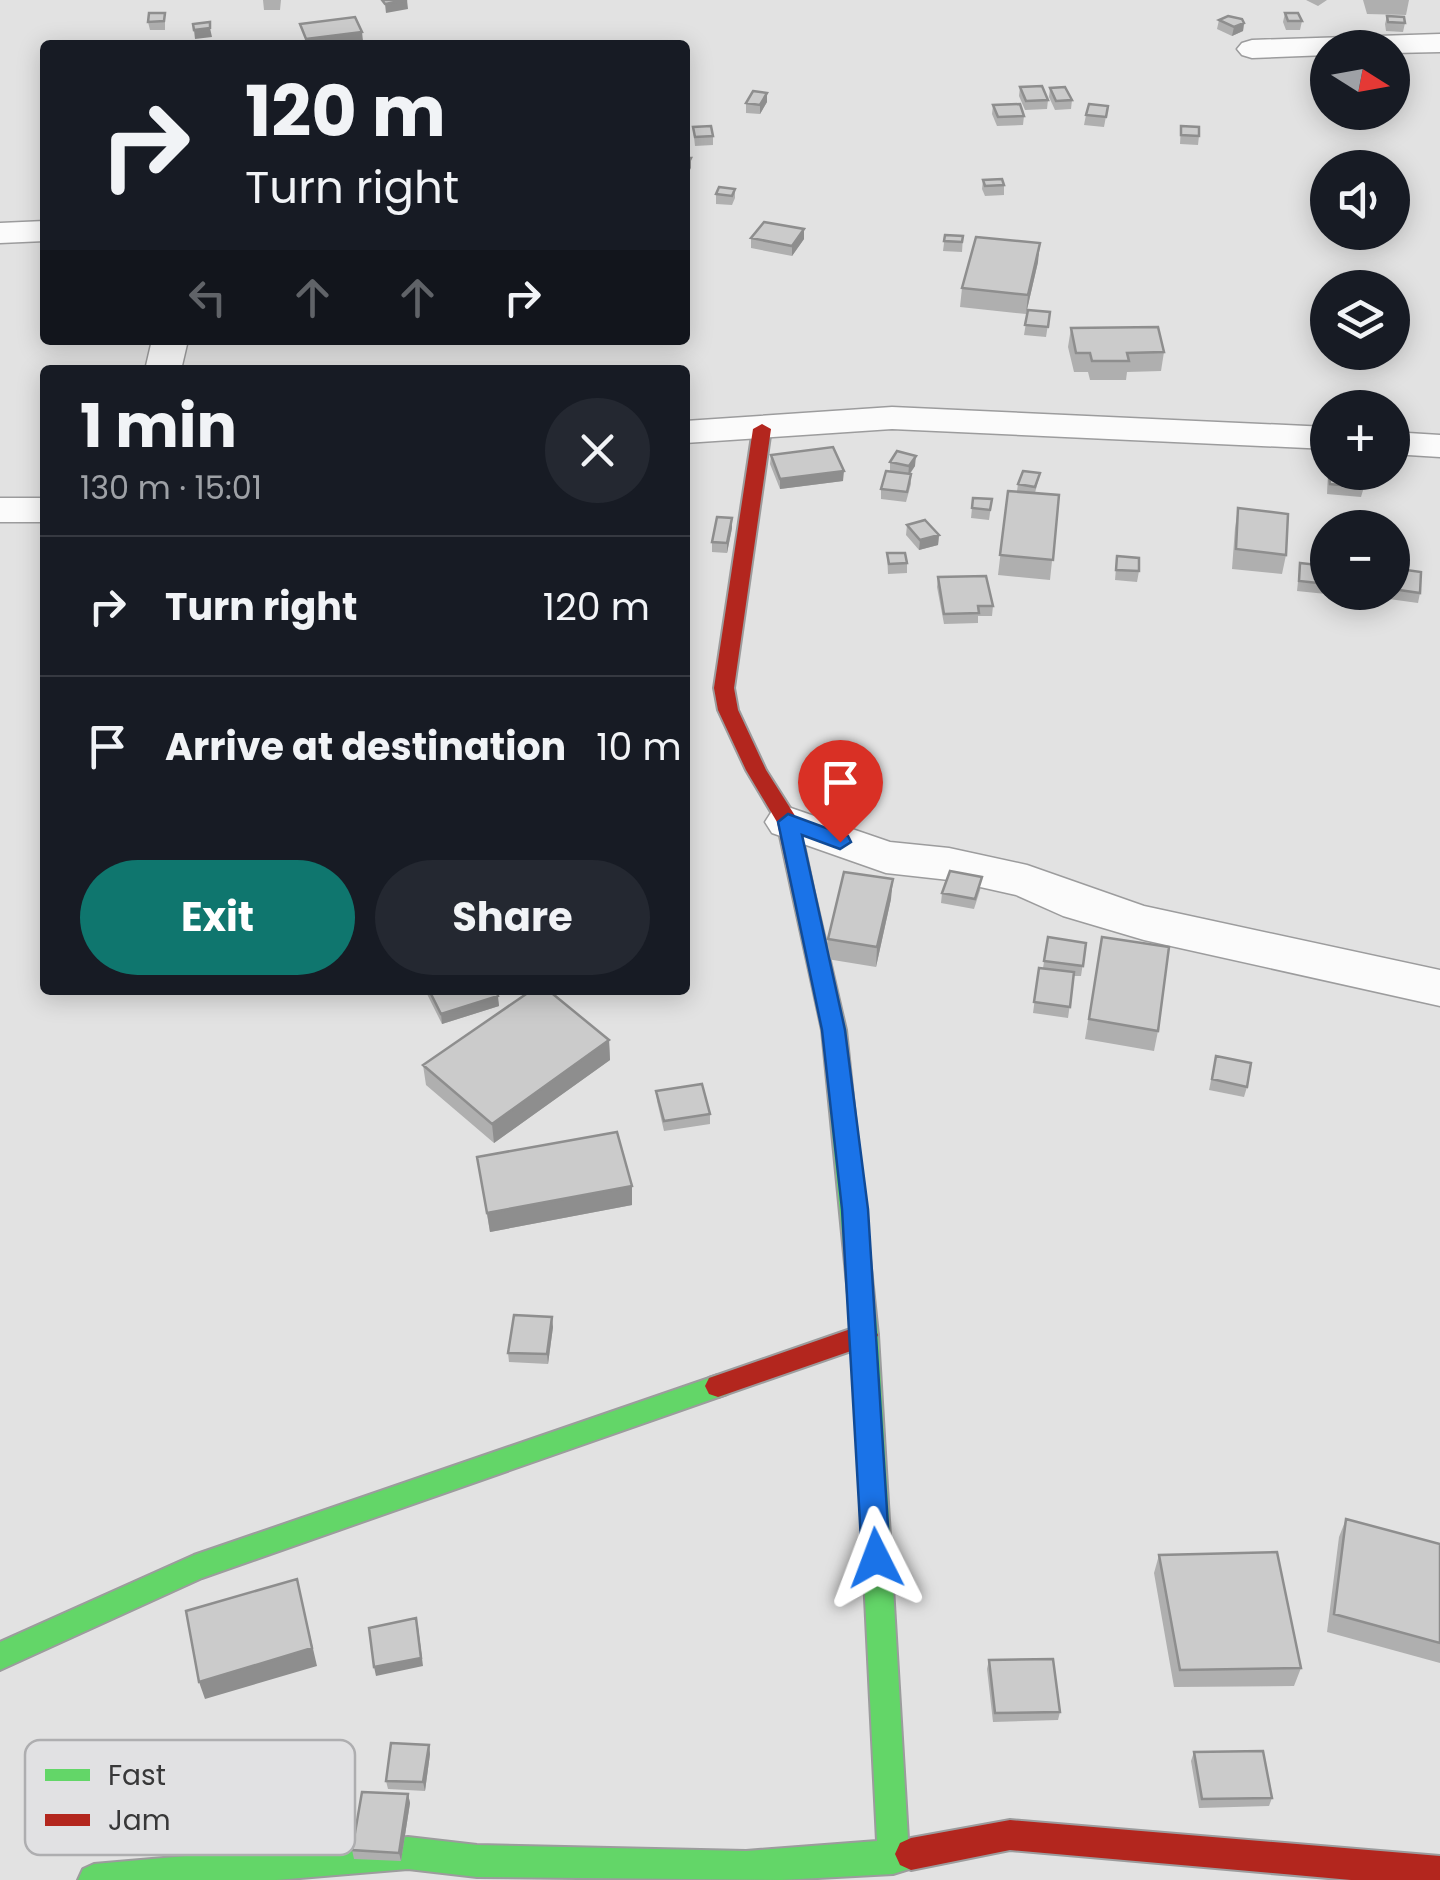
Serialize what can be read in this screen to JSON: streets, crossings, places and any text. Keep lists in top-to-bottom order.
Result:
{
  "legend": ["Fast", "Jam"],
  "north": "right",
  "page": {
    "map_buttons": ["+", "−"],
    "turn": ["120 m", "Turn right"],
    "heading": ["1 min", "130 m · 15:01"],
    "list": [
      {
        "name": "Turn right",
        "value": "120 m"
      },
      {
        "name": "Arrive at destination",
        "value": "10 m"
      }
    ],
    "buttons": ["Exit", "Share"]
  }
}
